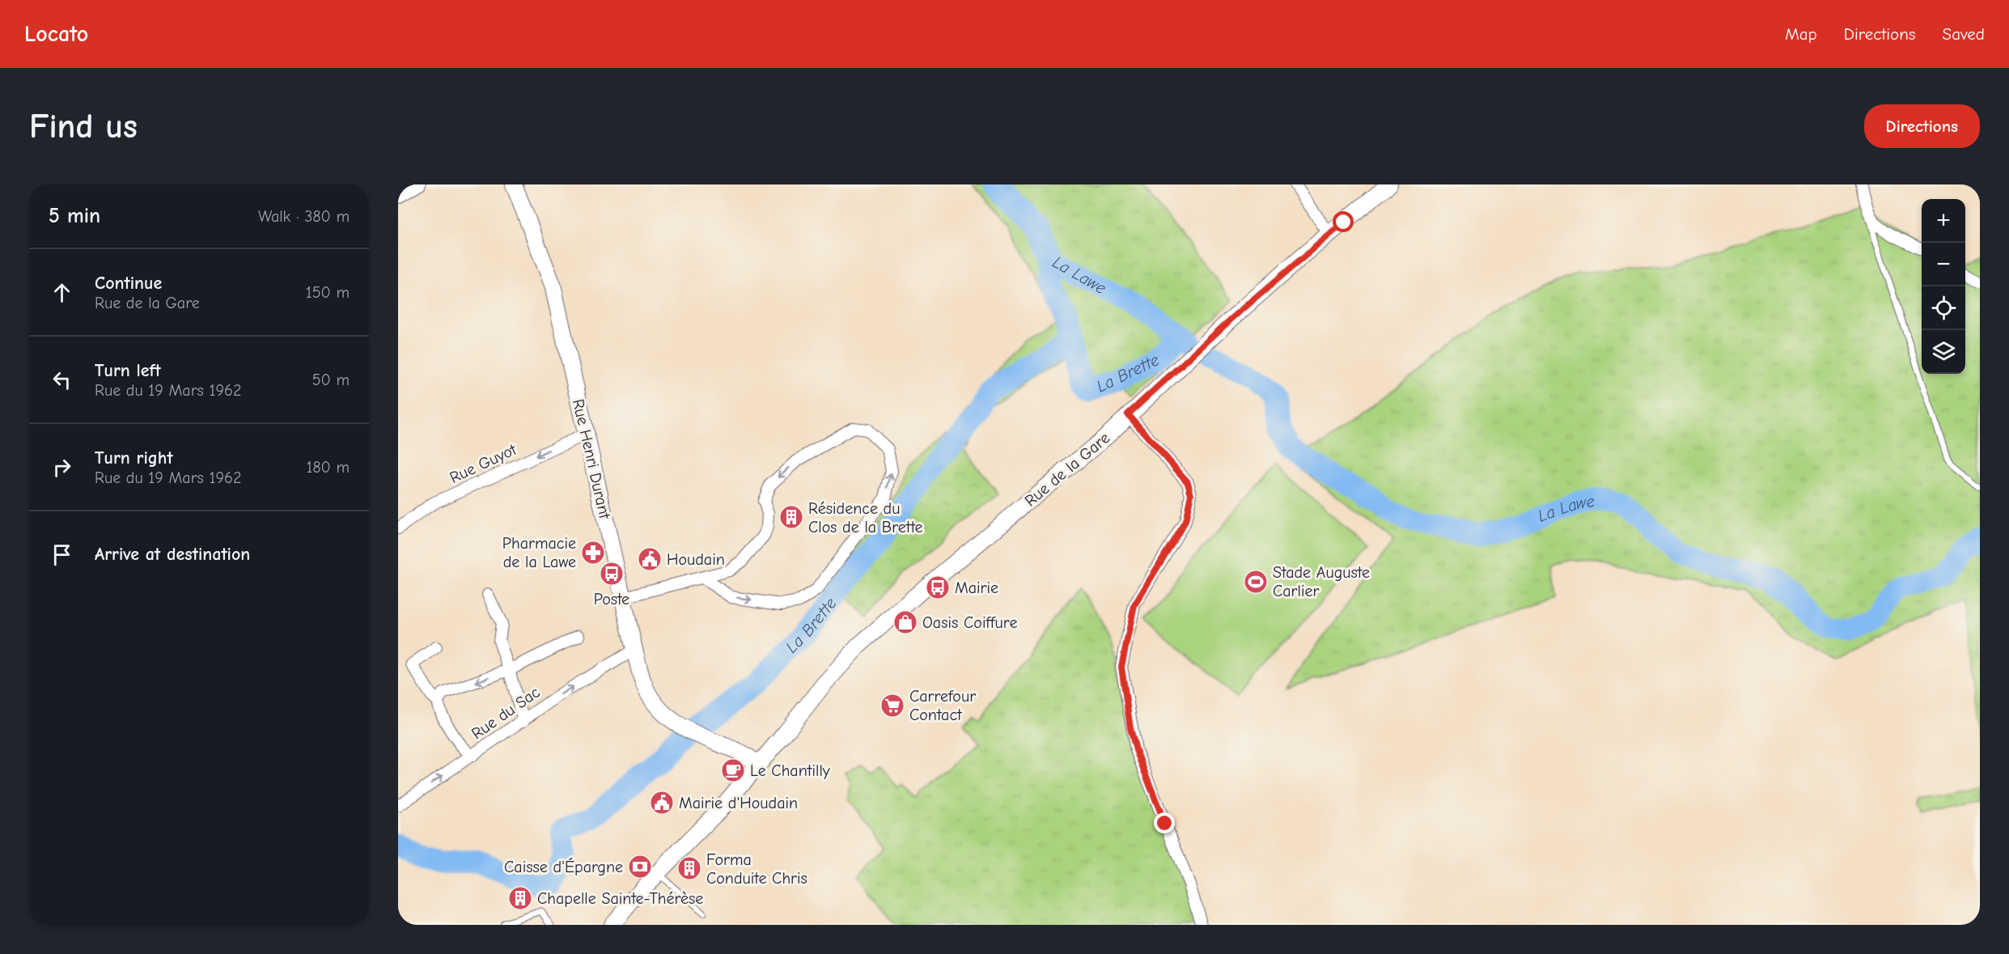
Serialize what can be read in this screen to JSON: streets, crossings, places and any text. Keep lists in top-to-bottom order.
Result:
{
  "streets": {
    "main road": ["Rue Henri Durant", "Rue de la Gare"],
    "street": ["Rue Guyot", "Rue du Sac"]
  },
  "crossings": [
    ["Rue Henri Durant", "Rue Guyot"],
    ["Rue Henri Durant", "Rue de la Gare"],
    ["Rue Henri Durant", "Rue du Sac"]
  ],
  "one_way": ["Rue Guyot"],
  "water": ["La Lawe", "La Brette"],
  "places": {
    "building": ["Résidence du Clos de la Brette", "Forma Conduite Chris", "Chapelle Sainte-Thérèse"],
    "pharmacy": ["Pharmacie de la Lawe"],
    "public building": ["Houdain", "Mairie d'Houdain"],
    "bus stop": ["Poste", "Mairie"],
    "sports": ["Stade Auguste Carlier"],
    "shop": ["Oasis Coiffure"],
    "supermarket": ["Carrefour Contact"],
    "cafe": ["Le Chantilly"],
    "bank": ["Caisse d'Épargne"]
  },
  "page": {
    "header": "Locato",
    "nav": ["Map", "Directions", "Saved"],
    "buttons": "Directions",
    "title": "Find us",
    "heading": ["5 min", "Walk · 380 m"],
    "map_buttons": ["+", "−"],
    "list": [
      ["Continue", "Rue de la Gare", "150 m"],
      ["Turn left", "Rue du 19 Mars 1962", "50 m"],
      ["Turn right", "Rue du 19 Mars 1962", "180 m"],
      "Arrive at destination"
    ]
  }
}
